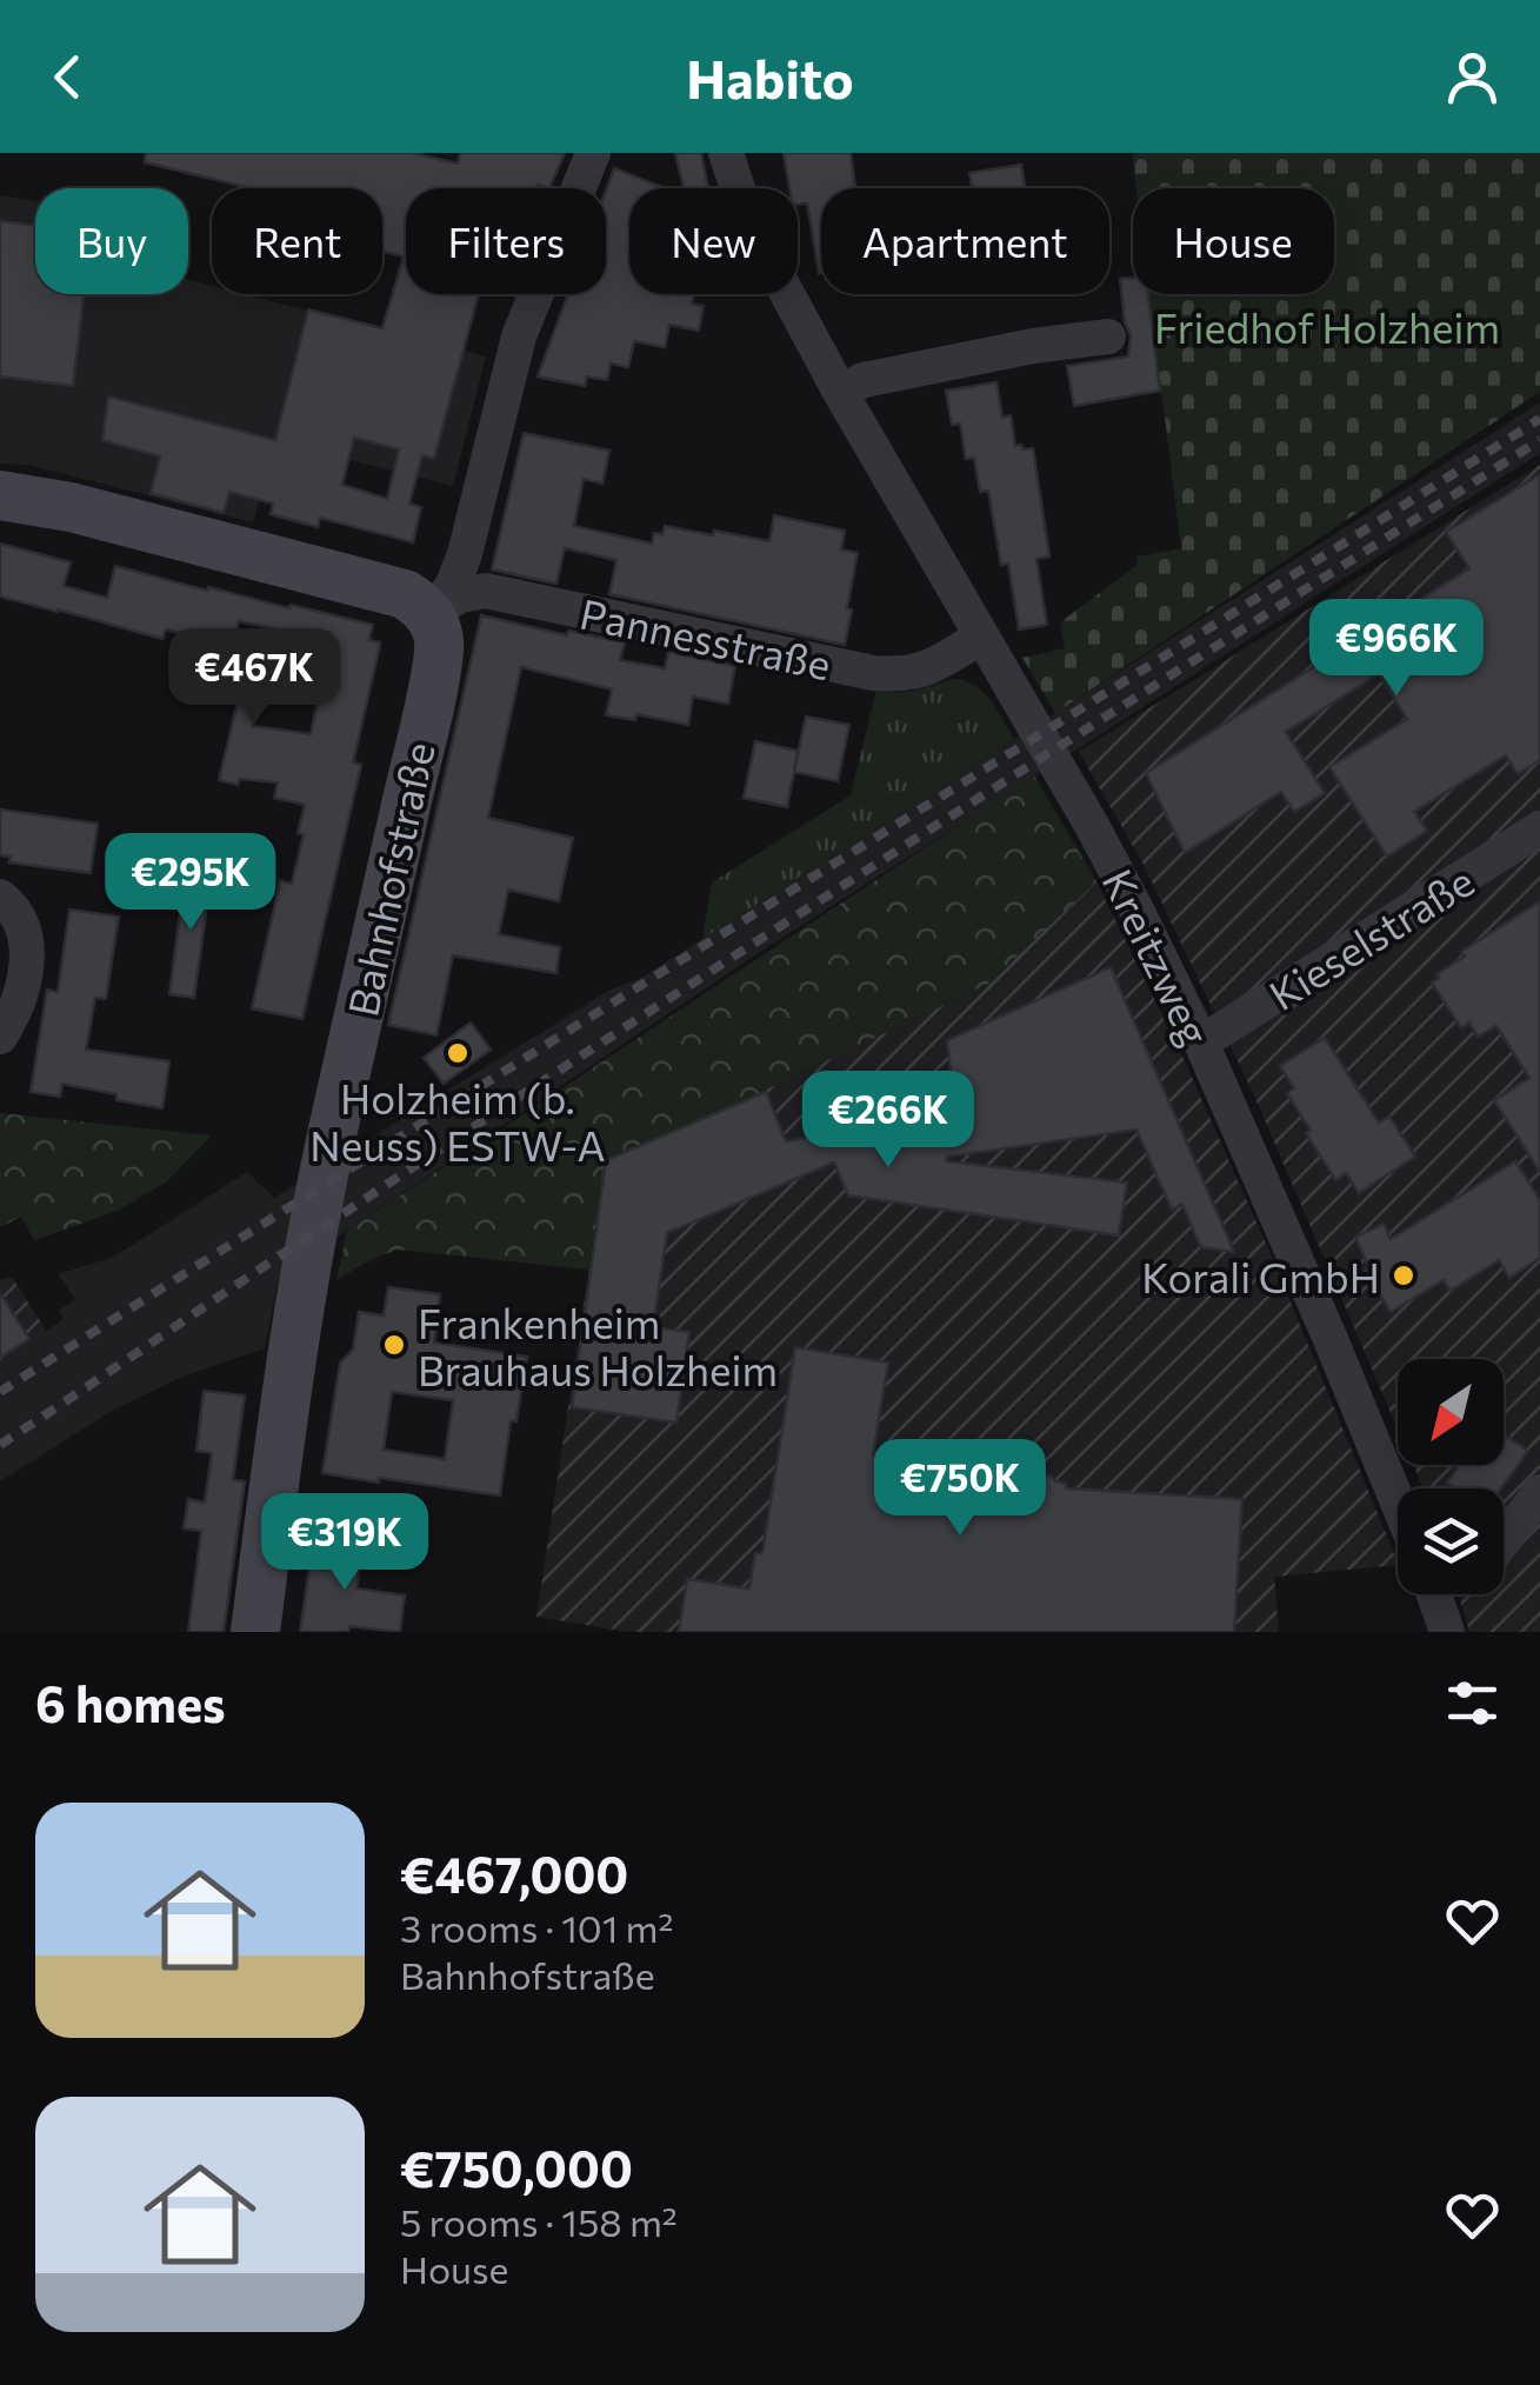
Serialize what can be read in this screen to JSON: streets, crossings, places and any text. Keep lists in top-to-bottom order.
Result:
{
  "streets": {
    "main road": ["Bahnhofstraße"],
    "street": ["Pannesstraße", "Kieselstraße", "Kreitzweg"]
  },
  "crossings": [
    ["Pannesstraße", "Bahnhofstraße"],
    ["Pannesstraße", "Kreitzweg"],
    ["Kieselstraße", "Kreitzweg"]
  ],
  "parks": ["Friedhof Holzheim"],
  "places": ["Holzheim (b. Neuss) ESTW-A", "Korali GmbH", "Frankenheim Brauhaus Holzheim"],
  "north": "bottom left",
  "page": {
    "header": "Habito",
    "chip": [
      "Buy",
      "Rent",
      "Filters",
      "New",
      "Apartment",
      "House"
    ],
    "price": [
      "€966K",
      "€467K",
      "€295K",
      "€266K",
      "€750K",
      "€319K"
    ],
    "heading": "6 homes",
    "list": [
      {
        "name": "€467,000",
        "note": "3 rooms · 101 m² · Bahnhofstraße"
      },
      {
        "name": "€750,000",
        "note": "5 rooms · 158 m² · House"
      }
    ]
  }
}
